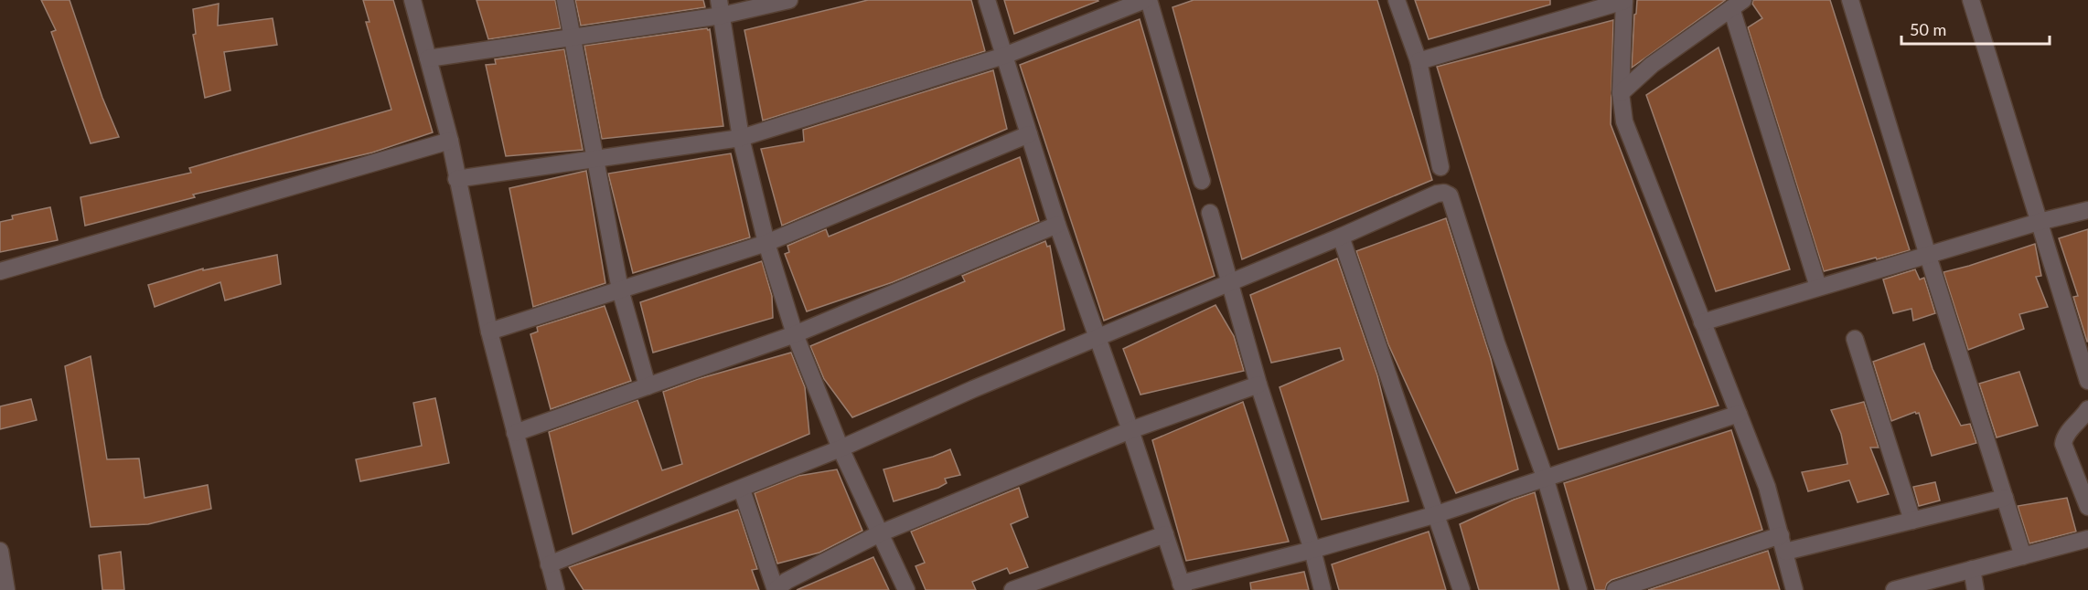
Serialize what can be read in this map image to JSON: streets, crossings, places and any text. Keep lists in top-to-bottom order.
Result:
{
  "scale_bar": "50 m"
}
